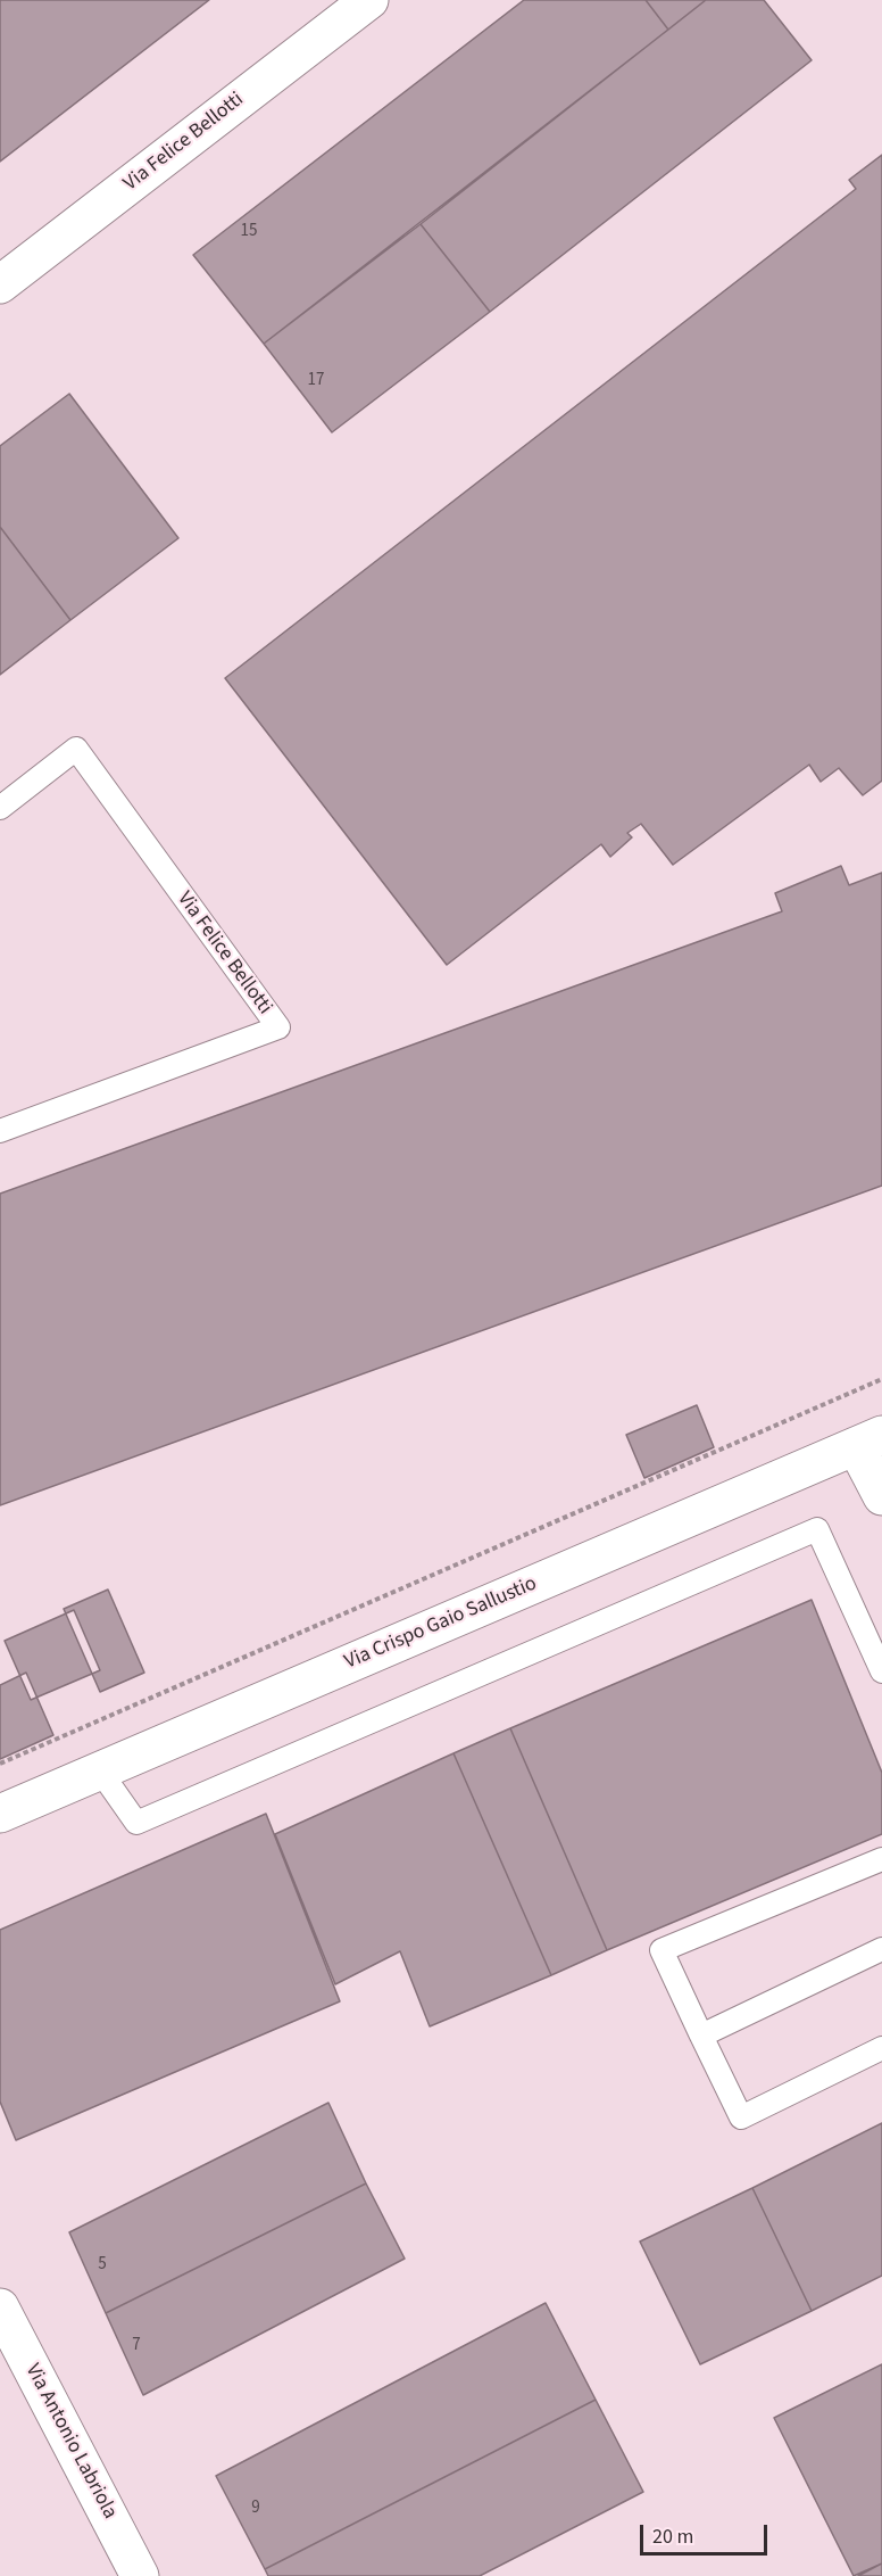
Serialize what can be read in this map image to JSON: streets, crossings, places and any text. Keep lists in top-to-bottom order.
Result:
{
  "streets": {
    "street": ["Via Felice Bellotti", "Via Crispo Gaio Sallustio", "Via Antonio Labriola"]
  },
  "house_numbers": [
    "15",
    "17",
    "5",
    "7",
    "9"
  ],
  "scale_bar": "20 m"
}
